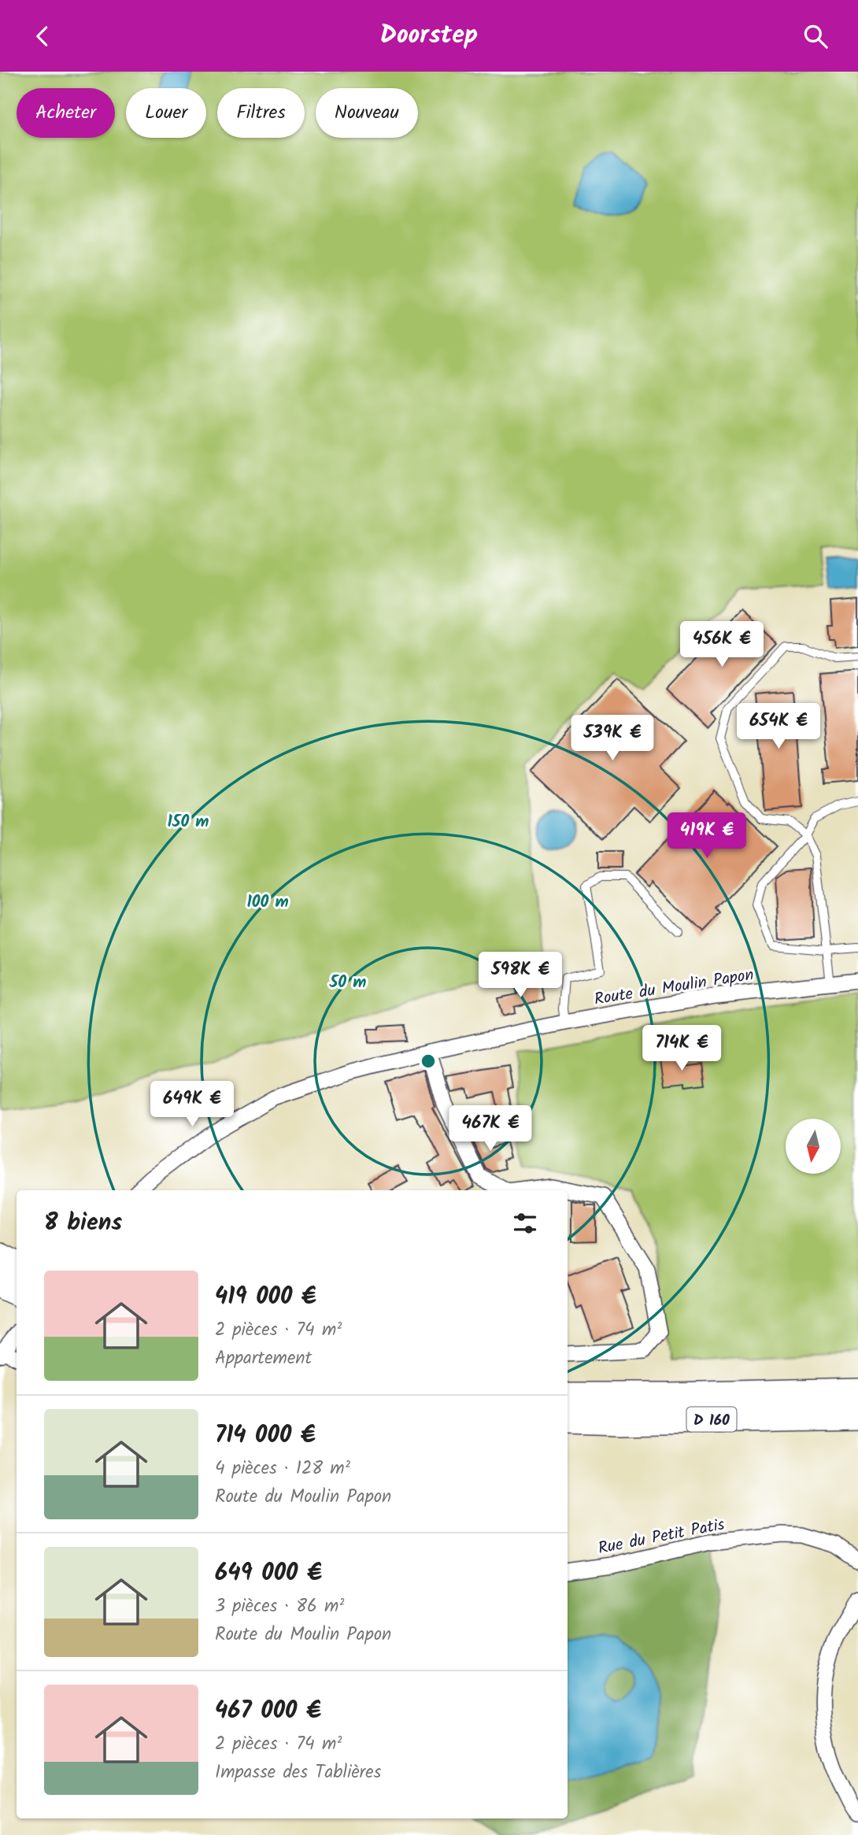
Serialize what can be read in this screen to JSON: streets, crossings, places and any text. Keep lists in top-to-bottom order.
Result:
{
  "streets": {
    "highway": ["D 160"],
    "street": ["Route du Moulin Papon", "Rue du Petit Patis"]
  },
  "north": "bottom",
  "page": {
    "header": "Doorstep",
    "chip": [
      "Acheter",
      "Louer",
      "Filtres",
      "Nouveau"
    ],
    "price": [
      "456K €",
      "654K €",
      "539K €",
      "419K €",
      "598K €",
      "714K €",
      "649K €",
      "467K €"
    ],
    "heading": "8 biens",
    "list": [
      {
        "name": "419 000 €",
        "note": "2 pièces · 74 m² · Appartement"
      },
      {
        "name": "714 000 €",
        "note": "4 pièces · 128 m² · Route du Moulin Papon"
      },
      {
        "name": "649 000 €",
        "note": "3 pièces · 86 m² · Route du Moulin Papon"
      },
      {
        "name": "467 000 €",
        "note": "2 pièces · 74 m² · Impasse des Tablières"
      }
    ]
  },
  "rings": ["150 m", "100 m", "50 m"]
}
